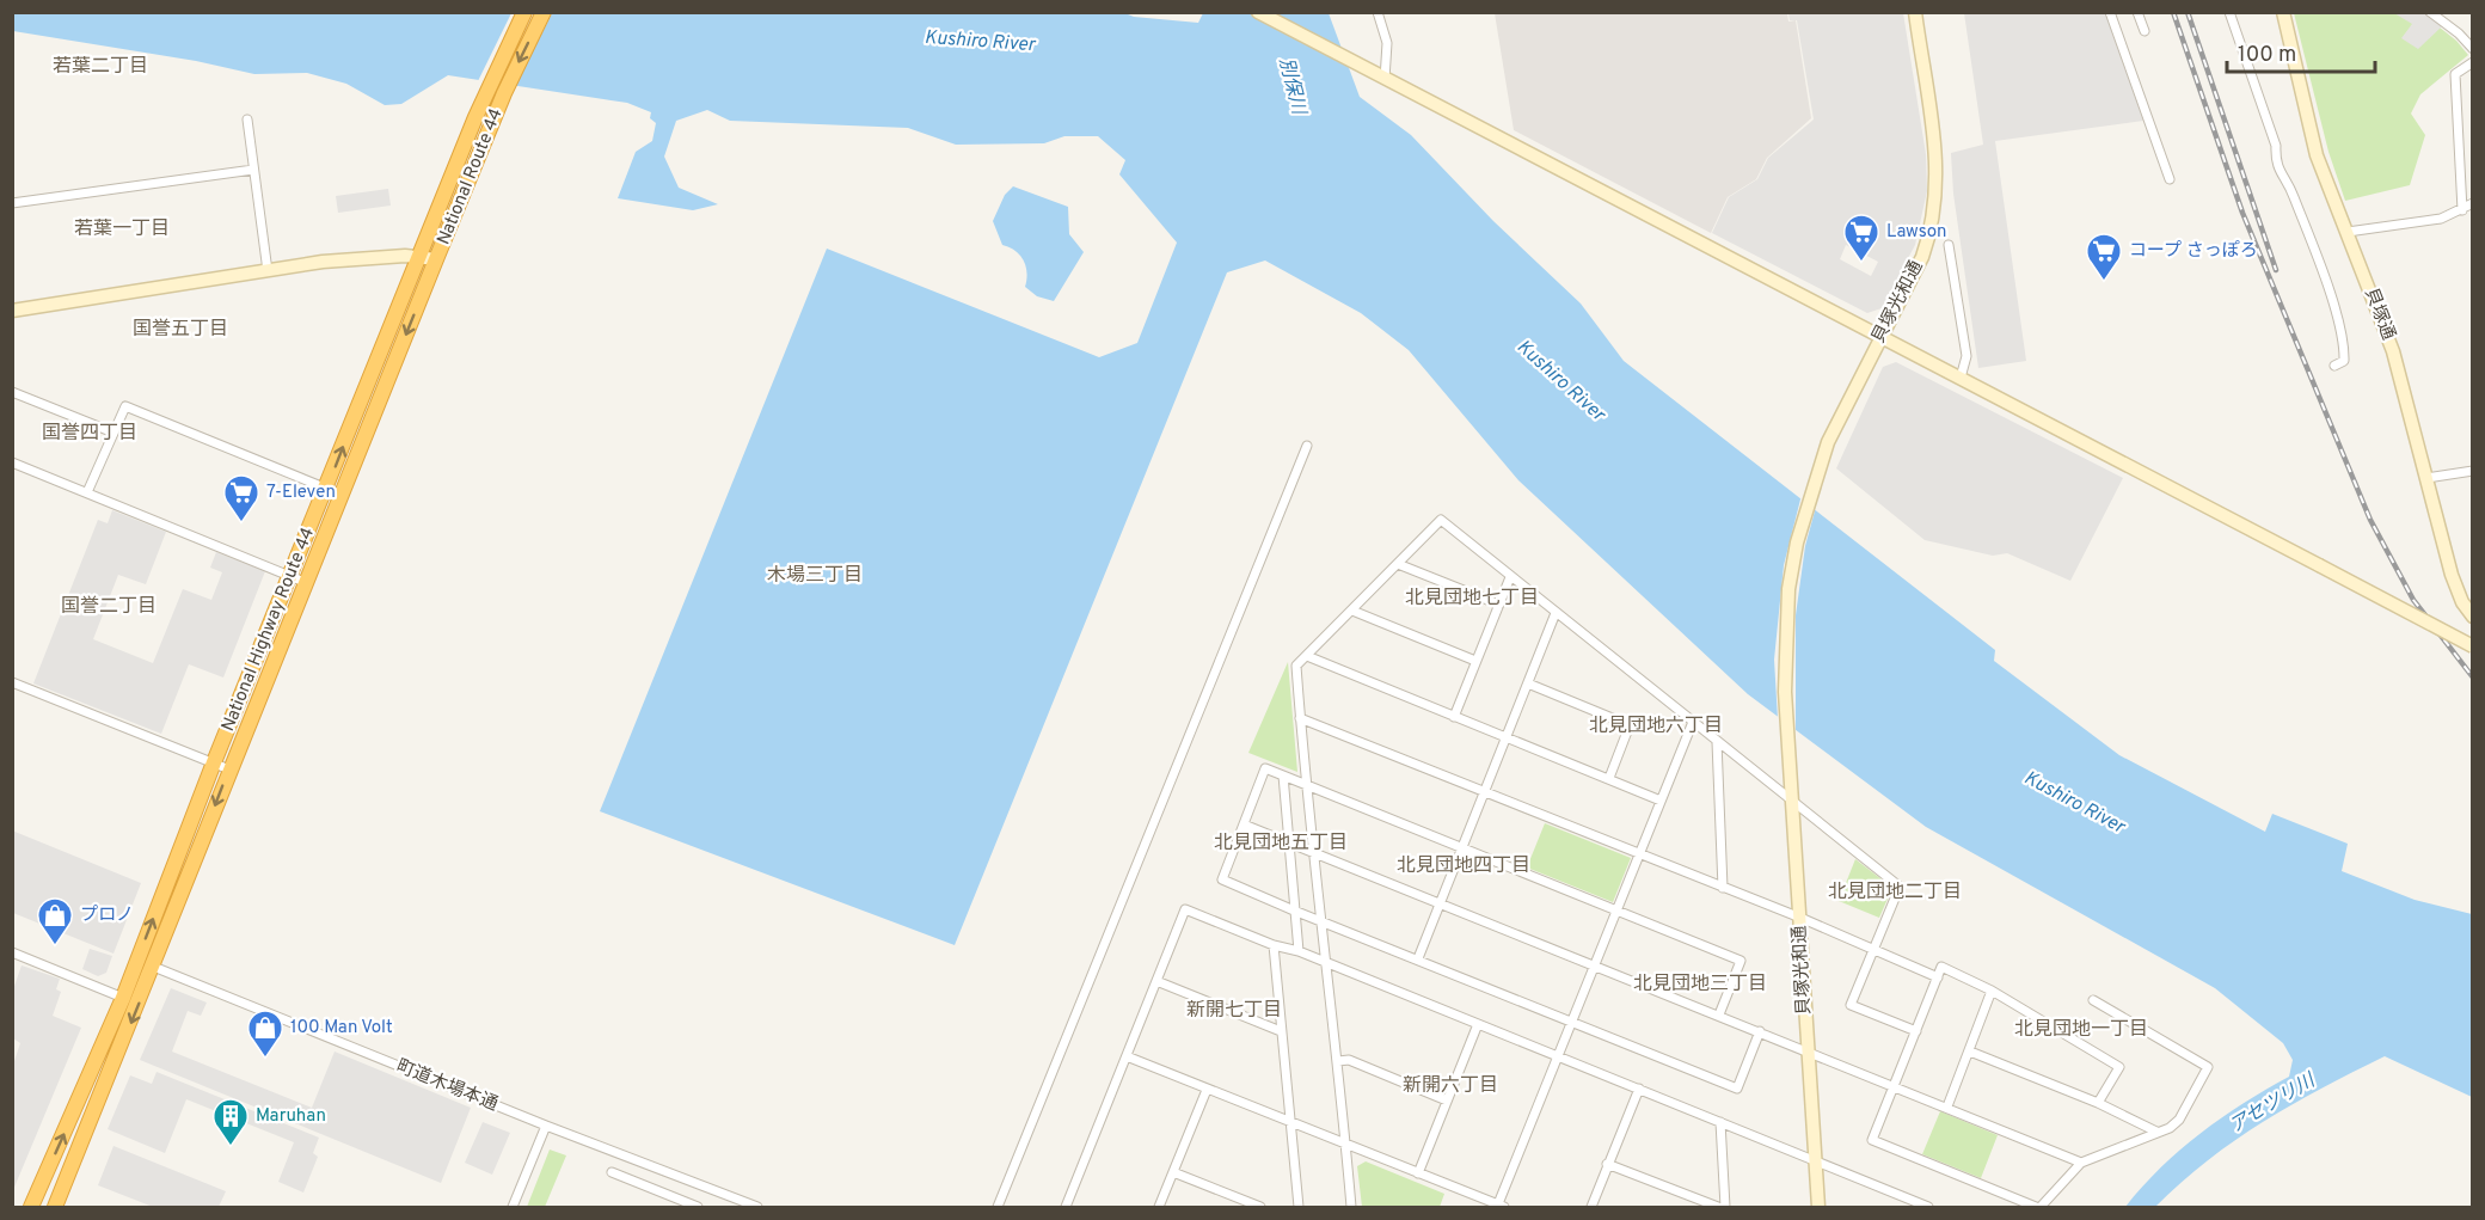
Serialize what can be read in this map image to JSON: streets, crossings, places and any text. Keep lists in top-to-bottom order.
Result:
{
  "streets": {
    "highway": ["National Route 44", "National Highway Route 44"],
    "street": ["貝塚光和通", "貝塚通", "町道木場本通"]
  },
  "crossings": [
    ["National Route 44", "National Highway Route 44"],
    ["National Highway Route 44", "町道木場本通"]
  ],
  "one_way": ["National Route 44"],
  "districts": [
    "若葉二丁目",
    "若葉一丁目",
    "国誉五丁目",
    "国誉四丁目",
    "木場三丁目",
    "北見団地七丁目",
    "国誉二丁目",
    "北見団地六丁目",
    "北見団地五丁目",
    "北見団地四丁目",
    "北見団地二丁目",
    "北見団地三丁目",
    "新開七丁目",
    "北見団地一丁目",
    "新開六丁目"
  ],
  "water": ["Kushiro River", "別保川", "アセツリ川"],
  "places": {
    "supermarket": ["Lawson", "コープ さっぽろ", "7-Eleven"],
    "shop": ["プロノ", "100 Man Volt"],
    "building": ["Maruhan"]
  },
  "scale_bar": "100 m"
}
